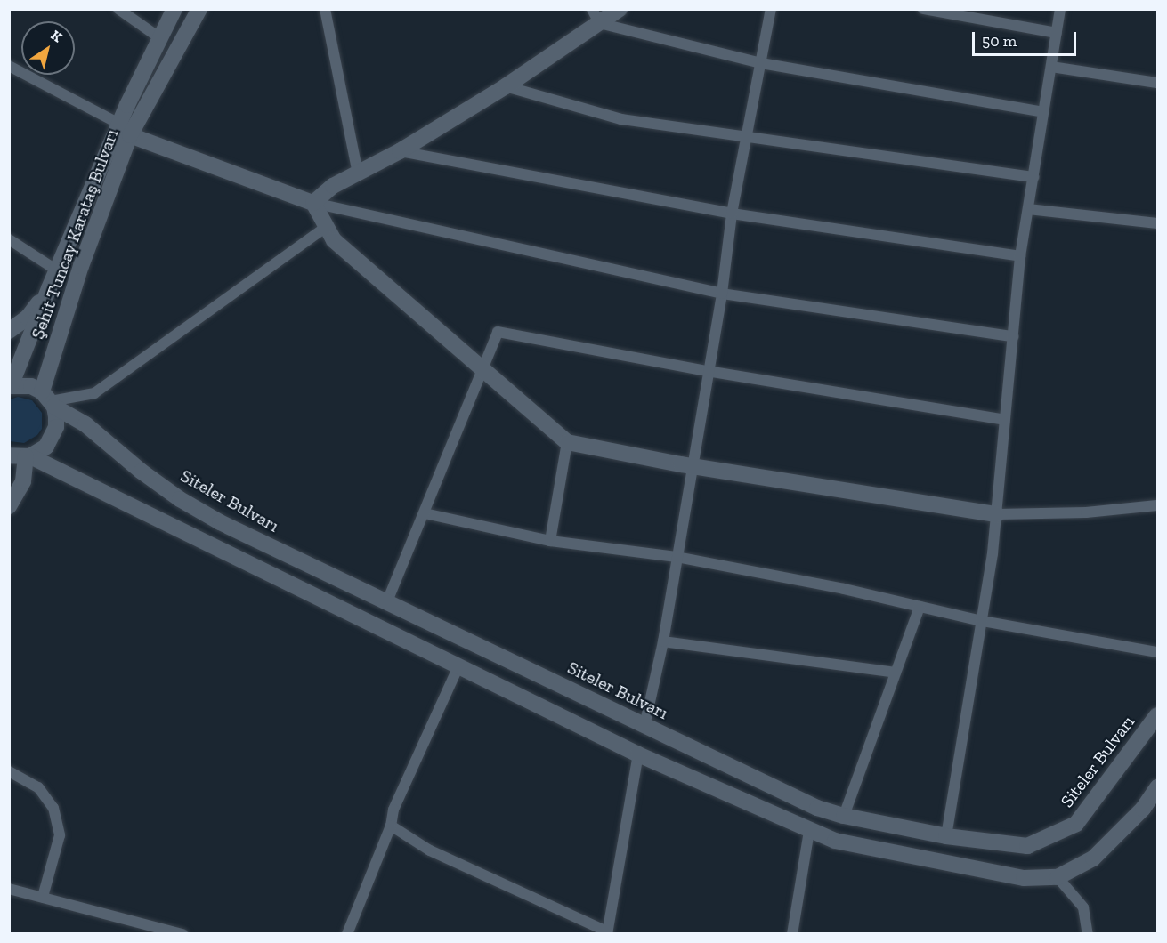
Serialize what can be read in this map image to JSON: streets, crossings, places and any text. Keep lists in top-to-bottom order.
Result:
{
  "streets": {
    "main road": ["Şehit Tuncay Karataş Bulvarı", "Siteler Bulvarı"]
  },
  "crossings": [
    ["Şehit Tuncay Karataş Bulvarı", "Siteler Bulvarı"]
  ],
  "scale_bar": "50 m",
  "north": "top right"
}
